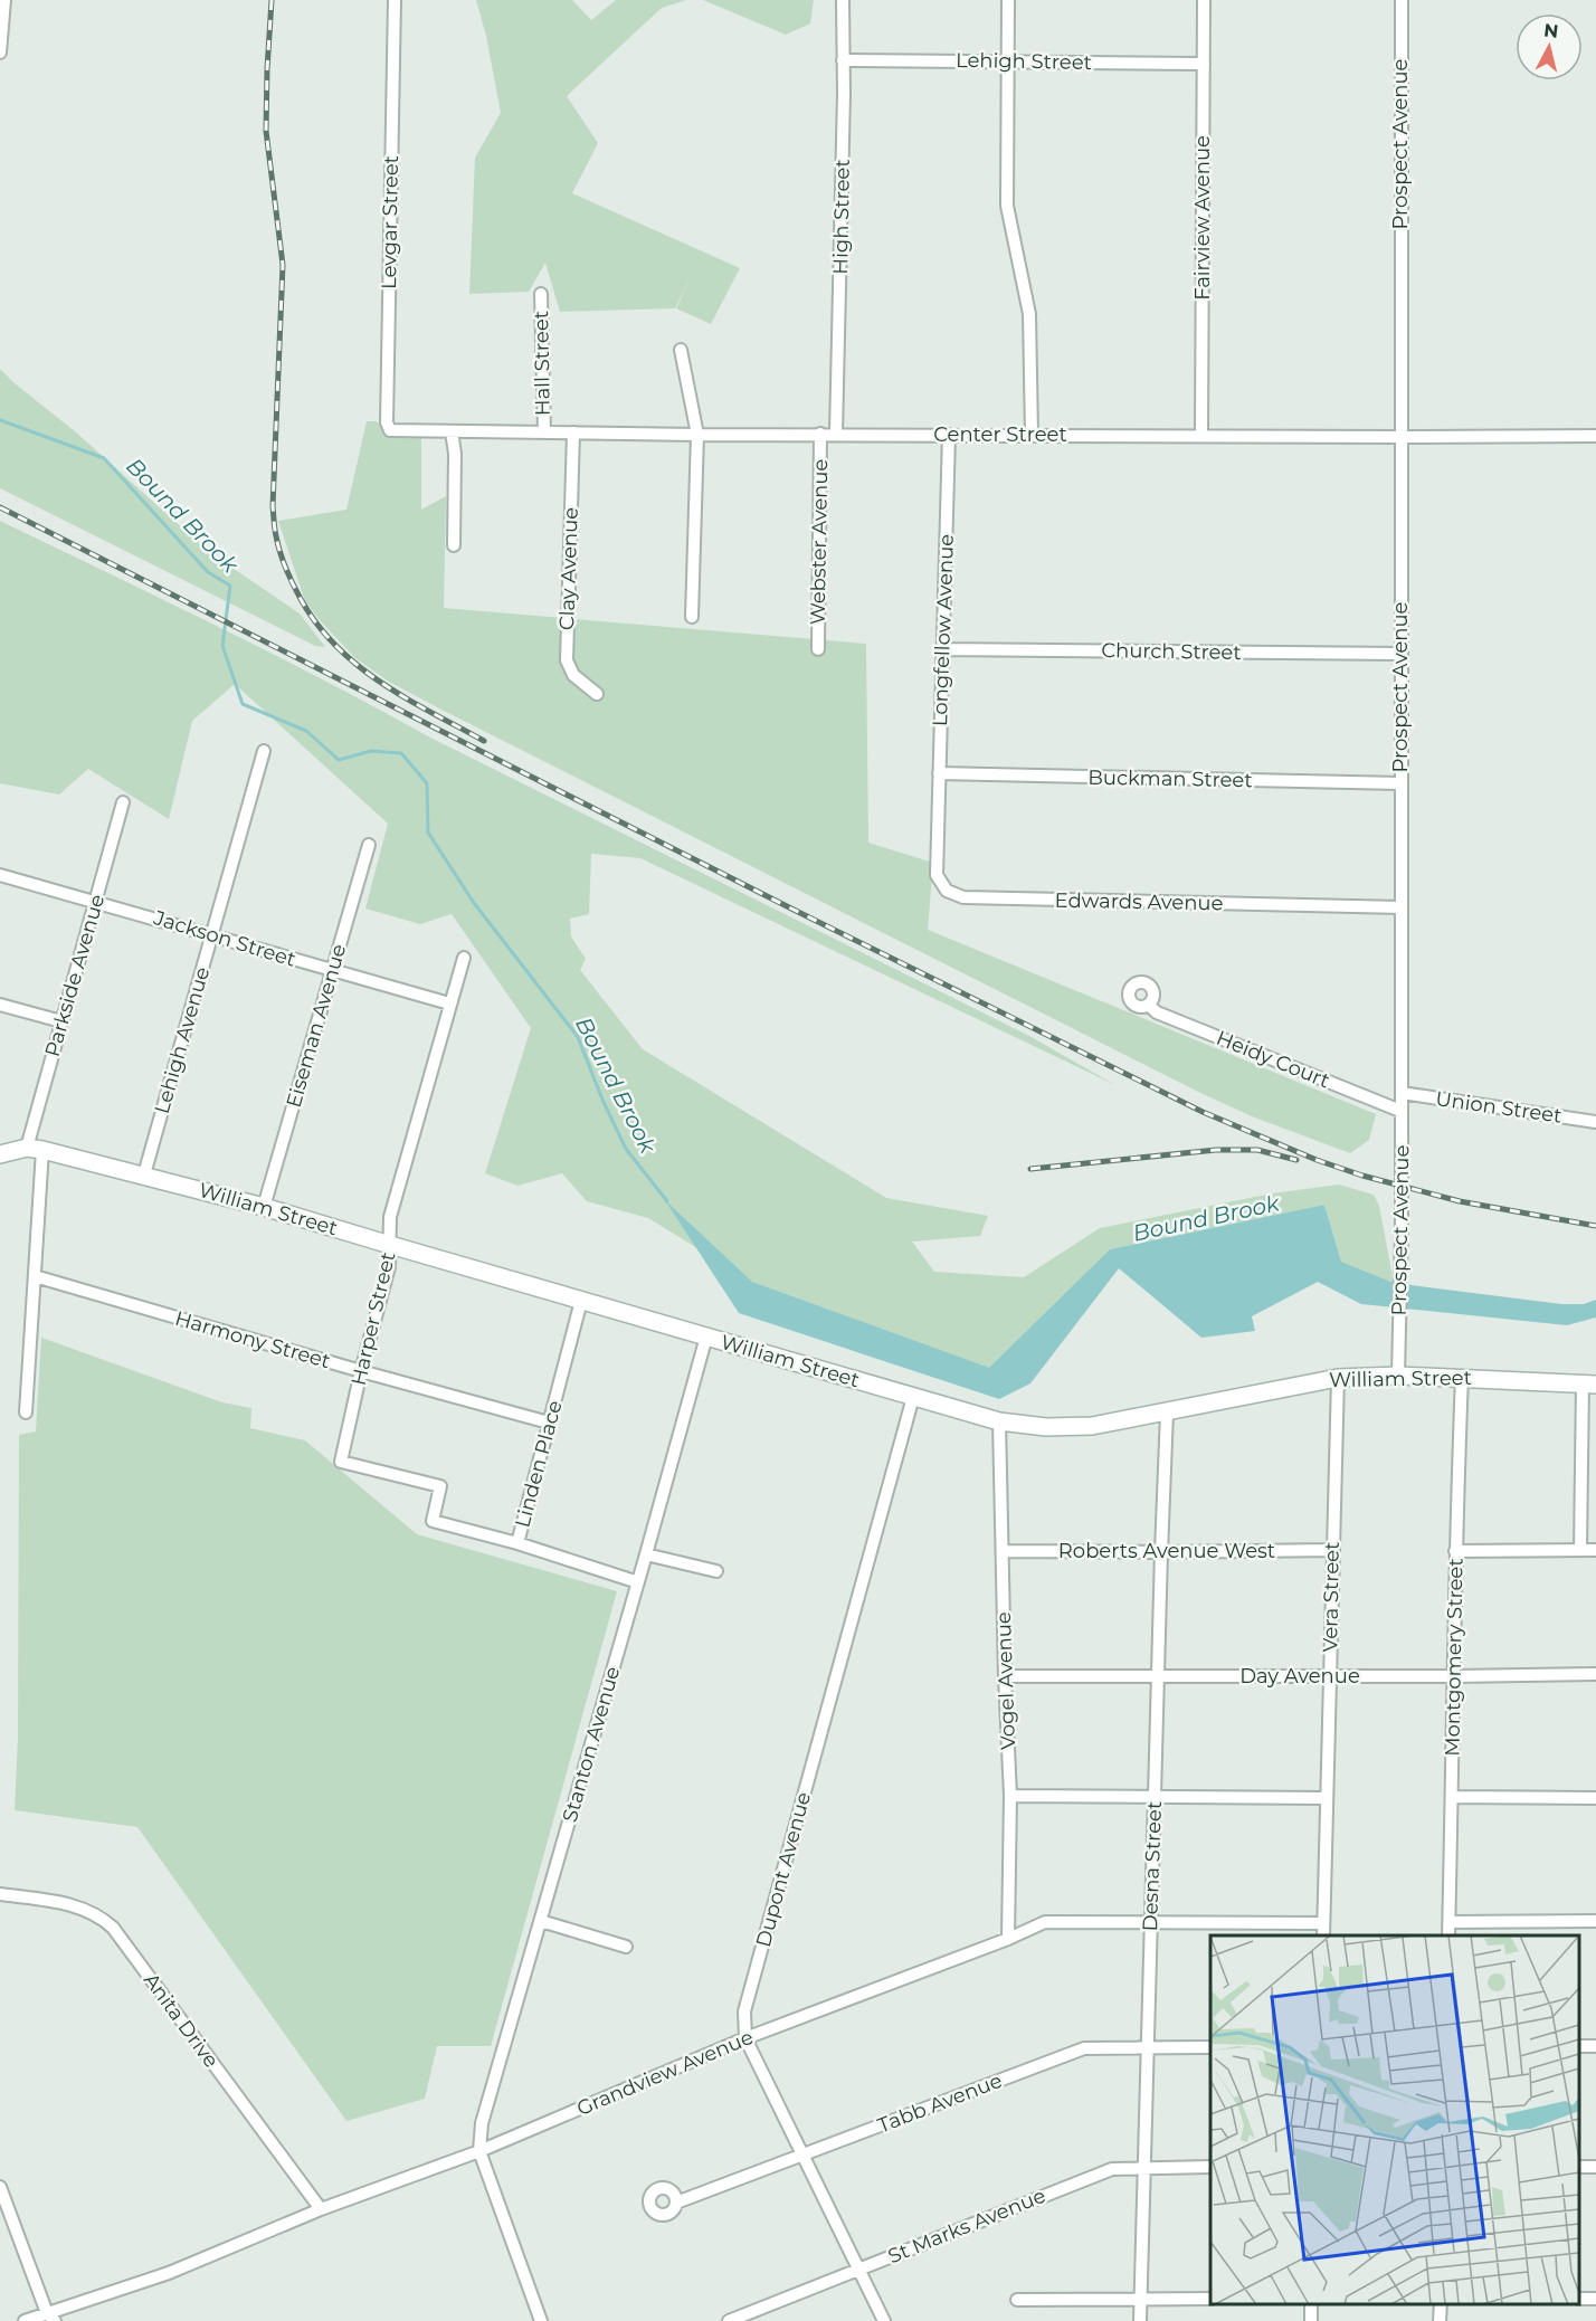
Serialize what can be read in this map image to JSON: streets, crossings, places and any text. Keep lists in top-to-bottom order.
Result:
{
  "streets": {
    "main road": ["William Street"],
    "street": [
      "Lehigh Street",
      "Prospect Avenue",
      "High Street",
      "Fairview Avenue",
      "Levgar Street",
      "Hall Street",
      "Center Street",
      "Webster Avenue",
      "Clay Avenue",
      "Longfellow Avenue",
      "Church Street",
      "Buckman Street",
      "Edwards Avenue",
      "Jackson Street",
      "Parkside Avenue",
      "Eiseman Avenue",
      "Lehigh Avenue",
      "Heidy Court",
      "Union Street",
      "Harper Street",
      "Harmony Street",
      "Linden Place",
      "Roberts Avenue West",
      "Vera Street",
      "Montgomery Street",
      "Day Avenue",
      "Vogel Avenue",
      "Stanton Avenue",
      "Desna Street",
      "Dupont Avenue",
      "Anita Drive",
      "Grandview Avenue",
      "Tabb Avenue",
      "St Marks Avenue"
    ]
  },
  "crossings": [
    ["Lehigh Street", "High Street"],
    ["Lehigh Street", "Fairview Avenue"],
    ["Prospect Avenue", "Center Street"],
    ["Prospect Avenue", "Church Street"],
    ["Prospect Avenue", "Buckman Street"],
    ["Prospect Avenue", "Edwards Avenue"],
    ["Prospect Avenue", "Heidy Court"],
    ["Prospect Avenue", "Union Street"],
    ["Prospect Avenue", "William Street"],
    ["High Street", "Center Street"],
    ["Fairview Avenue", "Center Street"],
    ["Levgar Street", "Center Street"],
    ["Hall Street", "Center Street"],
    ["Center Street", "Webster Avenue"],
    ["Center Street", "Clay Avenue"],
    ["Center Street", "Longfellow Avenue"],
    ["Longfellow Avenue", "Church Street"],
    ["Longfellow Avenue", "Buckman Street"],
    ["Longfellow Avenue", "Edwards Avenue"],
    ["Jackson Street", "Parkside Avenue"],
    ["Jackson Street", "Eiseman Avenue"],
    ["Jackson Street", "Lehigh Avenue"],
    ["Jackson Street", "Harper Street"],
    ["Parkside Avenue", "William Street"],
    ["Parkside Avenue", "Harmony Street"],
    ["Eiseman Avenue", "William Street"],
    ["Lehigh Avenue", "William Street"],
    ["William Street", "Harper Street"],
    ["William Street", "Linden Place"],
    ["William Street", "Vera Street"],
    ["William Street", "Montgomery Street"],
    ["William Street", "Vogel Avenue"],
    ["William Street", "Stanton Avenue"],
    ["William Street", "Desna Street"],
    ["William Street", "Dupont Avenue"],
    ["Harper Street", "Harmony Street"],
    ["Harper Street", "Linden Place"],
    ["Harmony Street", "Linden Place"],
    ["Linden Place", "Stanton Avenue"],
    ["Roberts Avenue West", "Vera Street"],
    ["Roberts Avenue West", "Vogel Avenue"],
    ["Roberts Avenue West", "Desna Street"],
    ["Vera Street", "Day Avenue"],
    ["Vera Street", "Grandview Avenue"],
    ["Montgomery Street", "Day Avenue"],
    ["Day Avenue", "Vogel Avenue"],
    ["Day Avenue", "Desna Street"],
    ["Vogel Avenue", "Grandview Avenue"],
    ["Stanton Avenue", "Grandview Avenue"],
    ["Desna Street", "Grandview Avenue"],
    ["Desna Street", "Tabb Avenue"],
    ["Desna Street", "St Marks Avenue"],
    ["Dupont Avenue", "Grandview Avenue"],
    ["Dupont Avenue", "Tabb Avenue"],
    ["Dupont Avenue", "St Marks Avenue"],
    ["Anita Drive", "Grandview Avenue"]
  ],
  "water": ["Bound Brook"],
  "north": "top"
}
